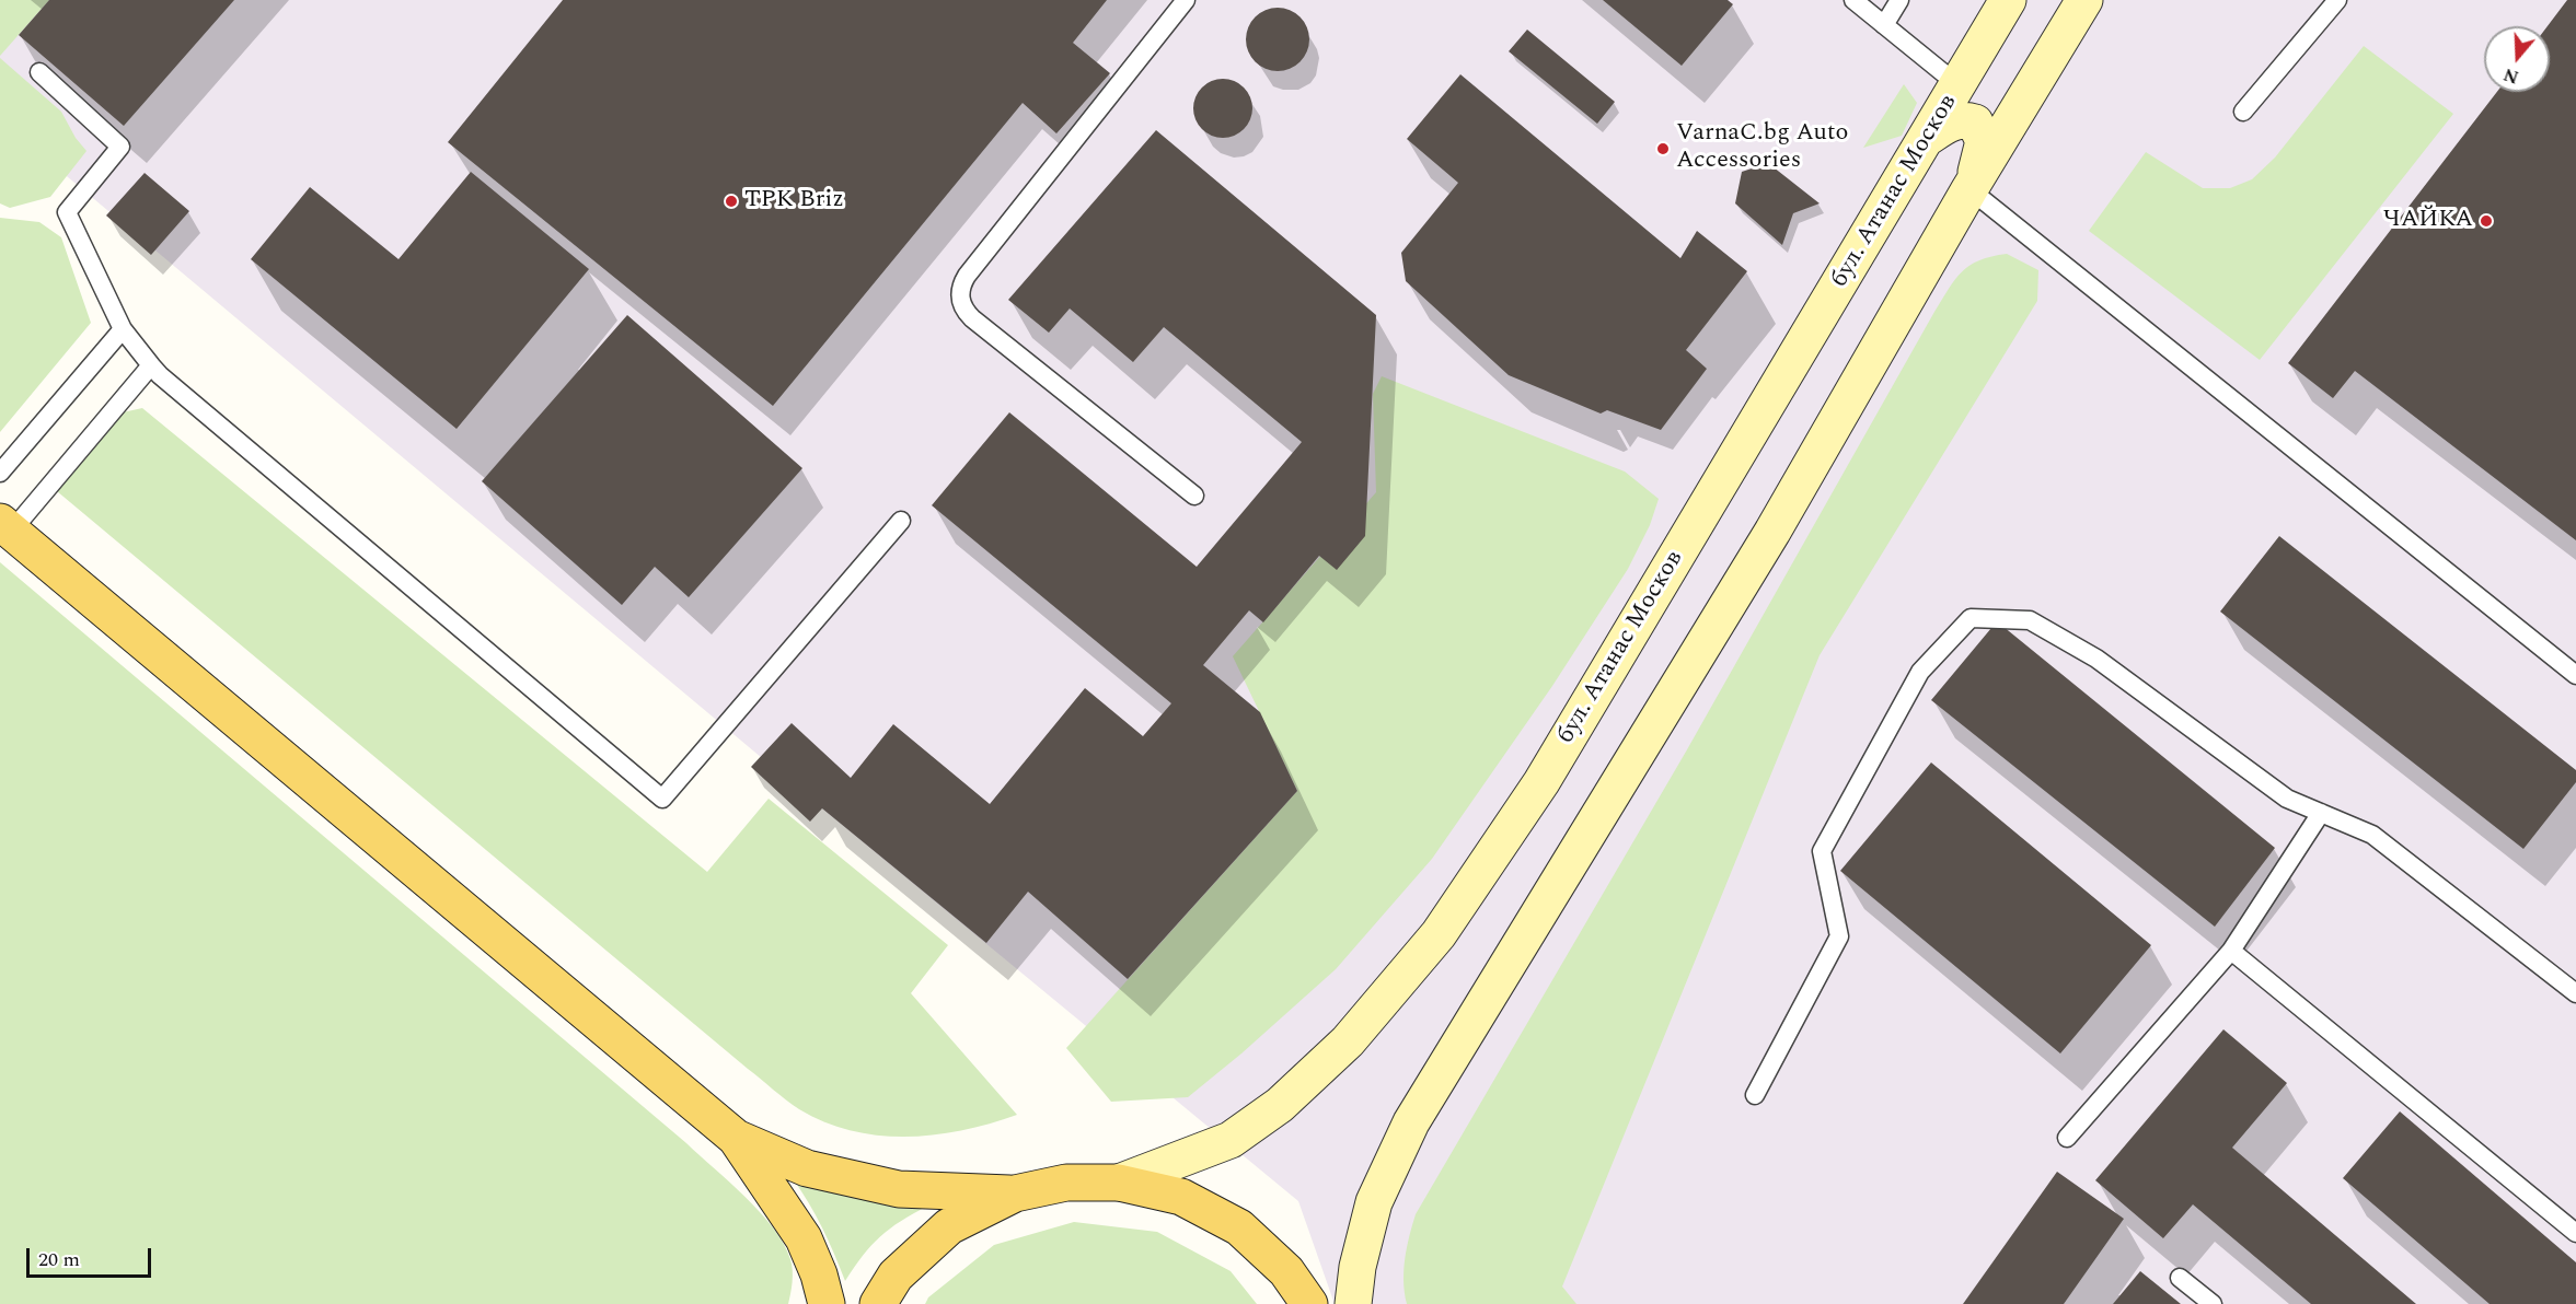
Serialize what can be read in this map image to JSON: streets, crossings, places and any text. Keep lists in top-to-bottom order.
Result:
{
  "streets": {
    "main road": ["бул. Атанас Москов"]
  },
  "places": ["VarnaC.bg Auto Accessories", "TPK Briz", "ЧАЙКА"],
  "scale_bar": "20 m",
  "north": "bottom"
}
